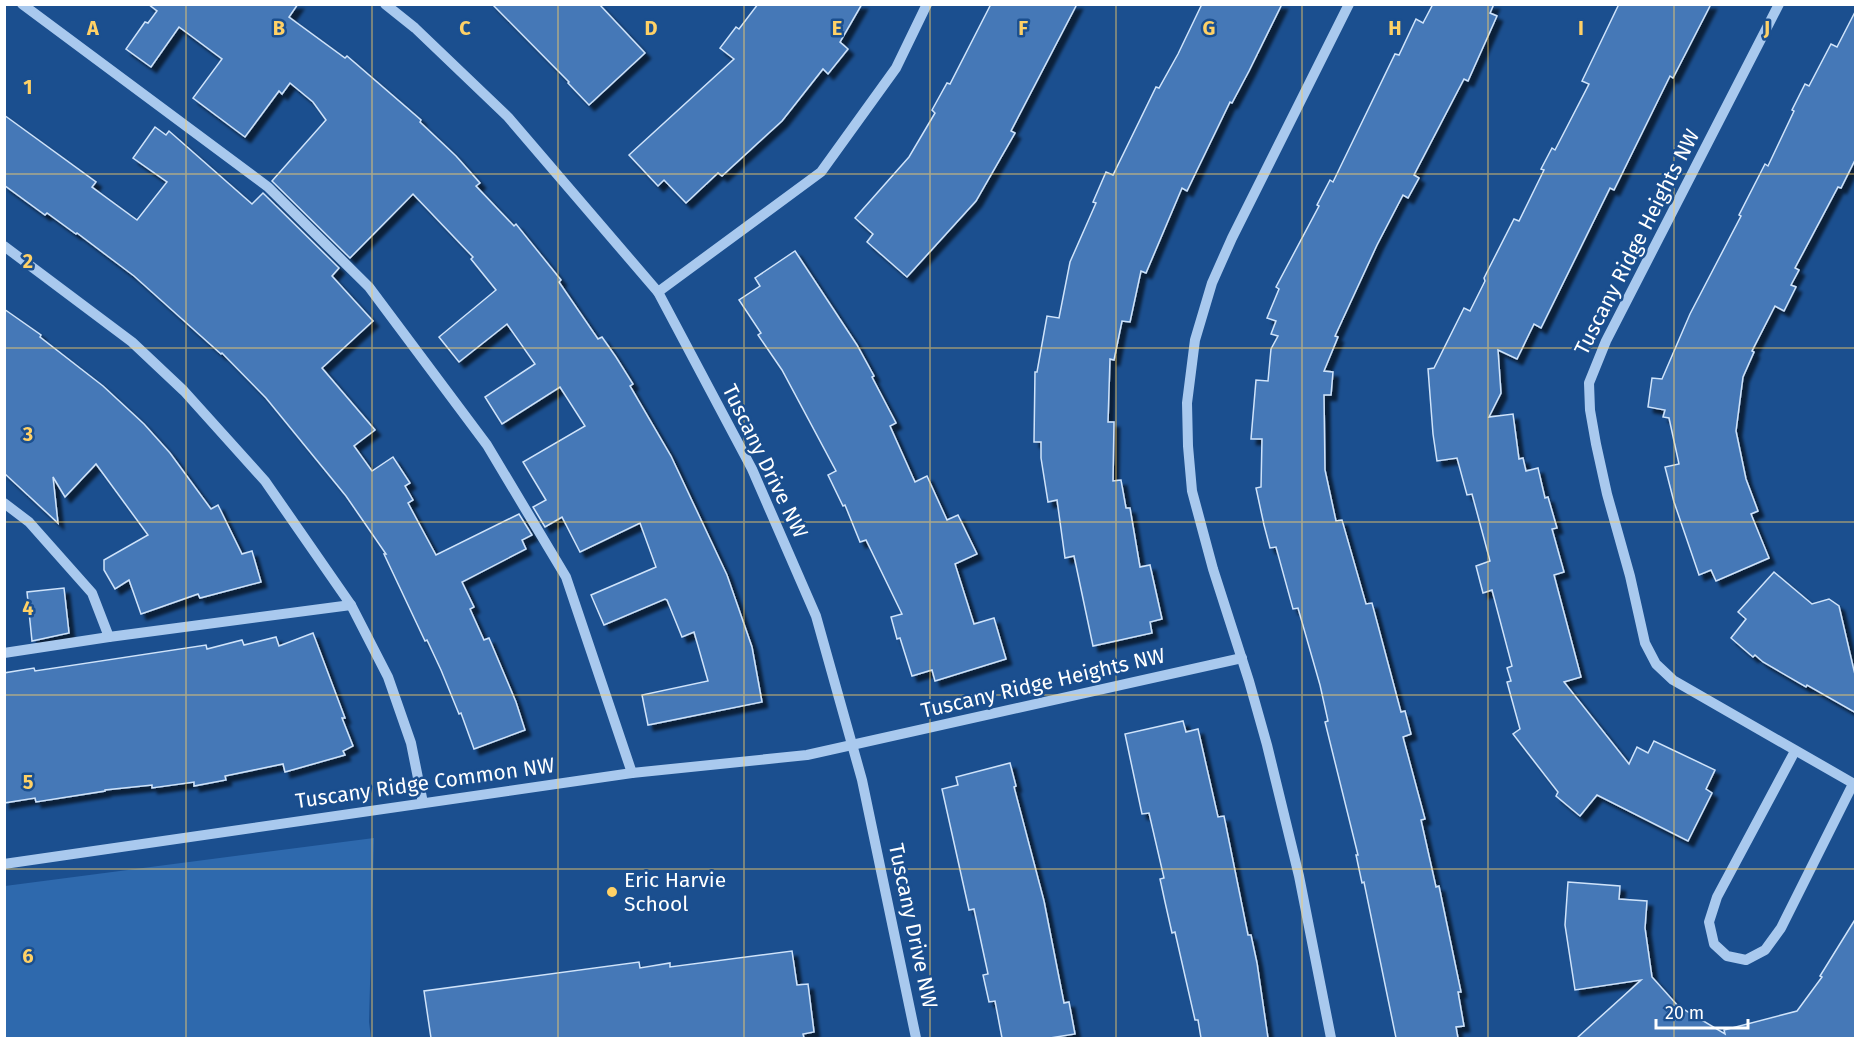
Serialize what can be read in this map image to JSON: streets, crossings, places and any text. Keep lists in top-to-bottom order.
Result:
{
  "streets": {
    "street": ["Tuscany Ridge Heights NW", "Tuscany Drive NW", "Tuscany Ridge Common NW"]
  },
  "crossings": [
    ["Tuscany Ridge Heights NW", "Tuscany Drive NW"],
    ["Tuscany Ridge Heights NW", "Tuscany Ridge Common NW"],
    ["Tuscany Drive NW", "Tuscany Ridge Common NW"]
  ],
  "places": ["Eric Harvie School"],
  "scale_bar": "20 m",
  "grid": {
    "columns": [
      "A",
      "B",
      "C",
      "D",
      "E",
      "F",
      "G",
      "H",
      "I",
      "J"
    ],
    "rows": [
      "1",
      "2",
      "3",
      "4",
      "5",
      "6"
    ]
  }
}
